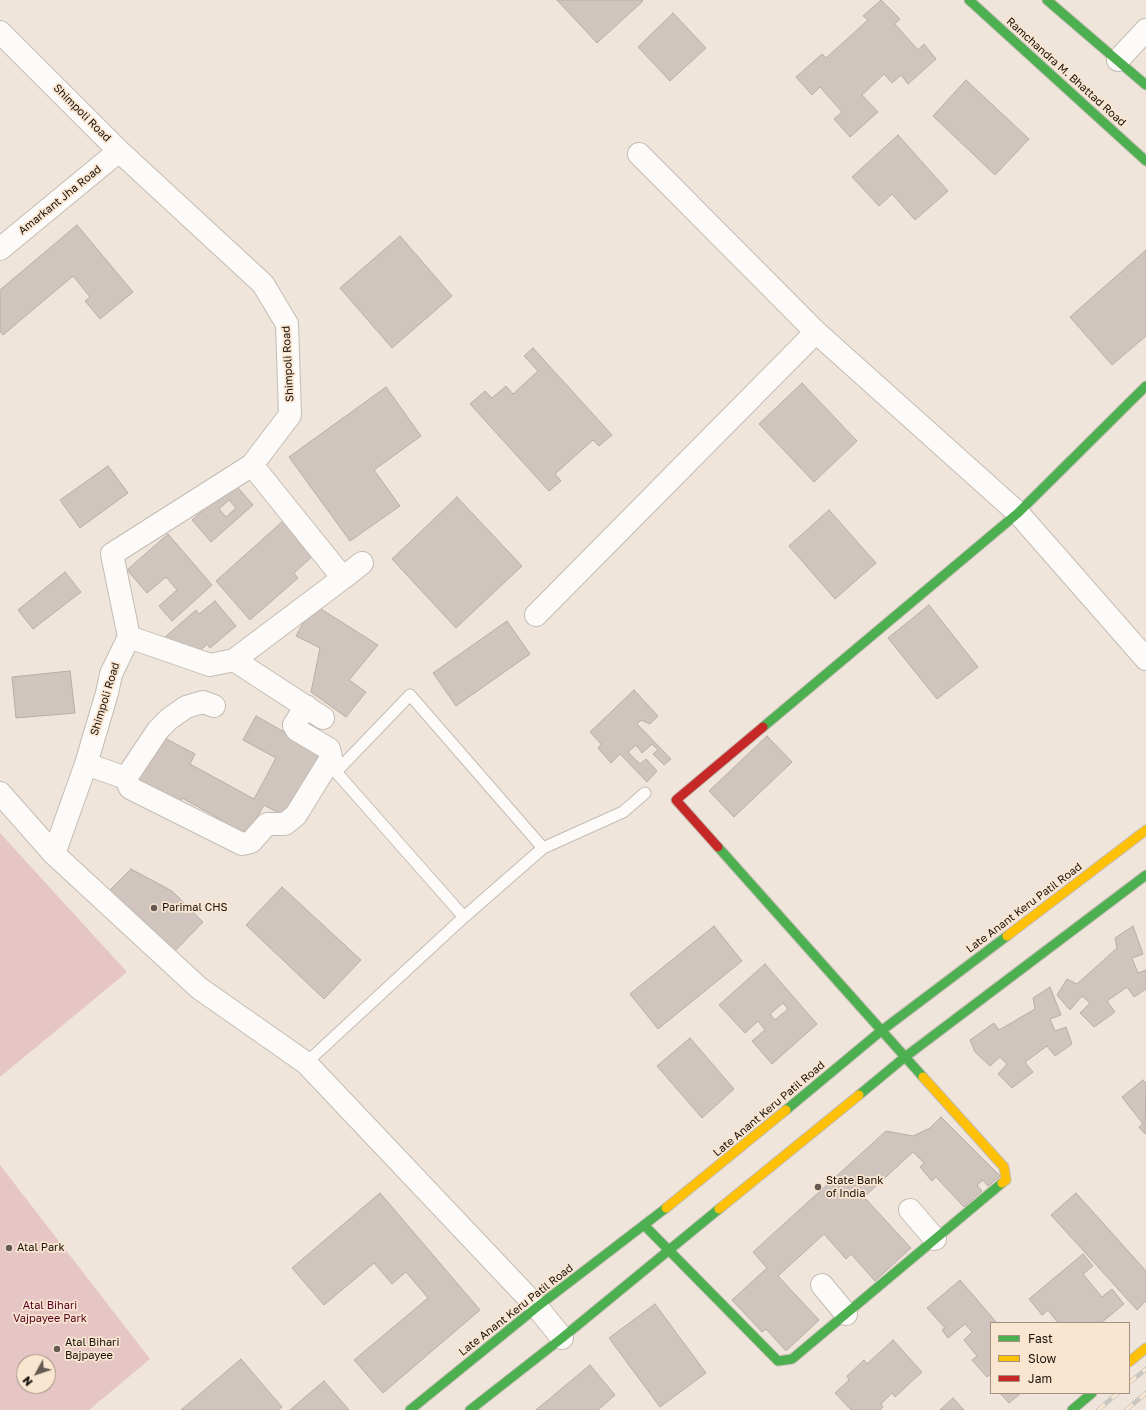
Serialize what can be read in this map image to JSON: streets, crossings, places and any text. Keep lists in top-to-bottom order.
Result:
{
  "streets": {
    "street": [
      "Ramchandra M. Bhattad Road",
      "Shimpoli Road",
      "Amarkant Jha Road",
      "Late Anant Keru Patil Road"
    ]
  },
  "crossings": [
    ["Shimpoli Road", "Amarkant Jha Road"]
  ],
  "parks": ["Atal Bihari Vajpayee Park"],
  "places": [
    "Parimal CHS",
    "State Bank of India",
    "Atal Park",
    "Atal Bihari Bajpayee"
  ],
  "legend": ["Fast", "Slow", "Jam"],
  "north": "bottom left"
}
